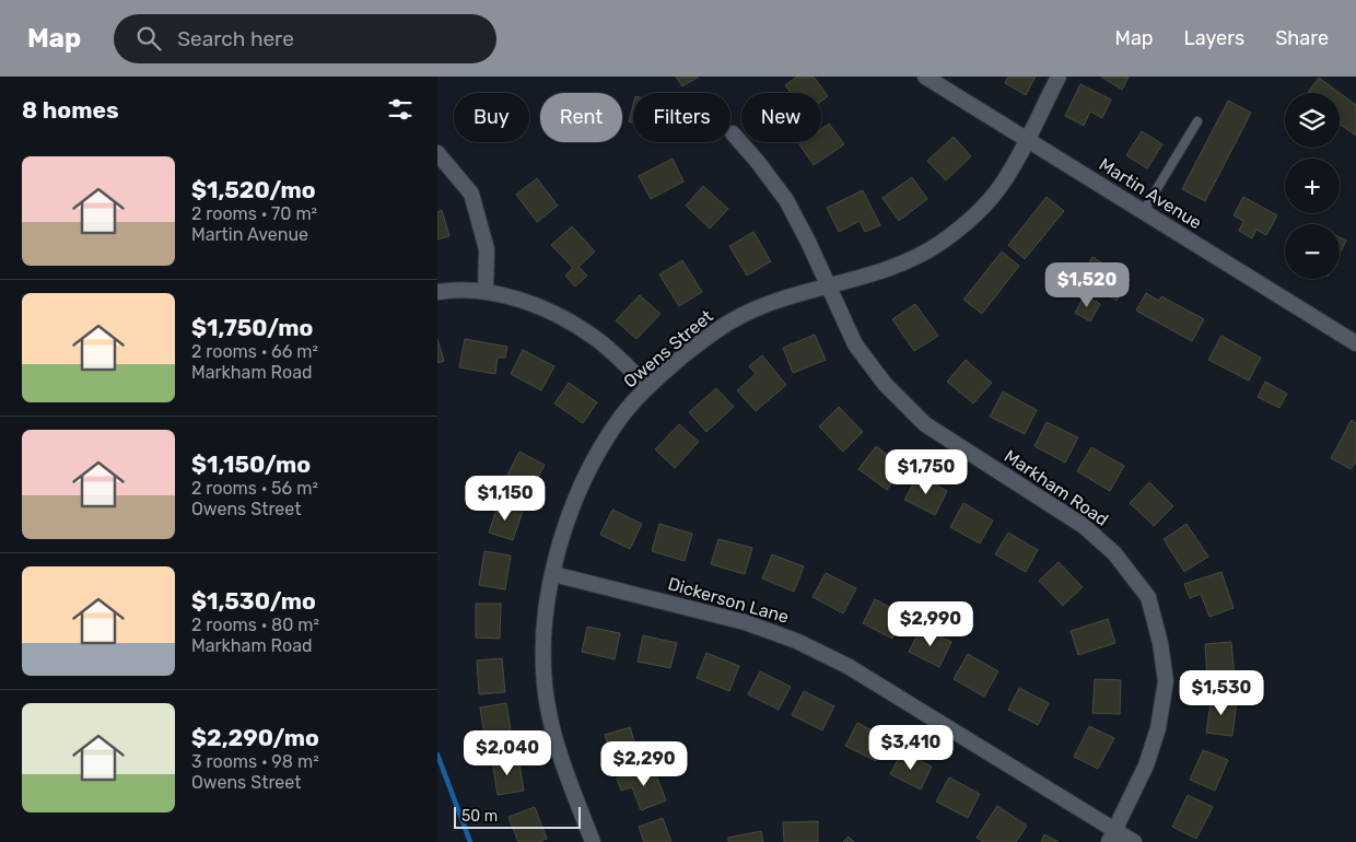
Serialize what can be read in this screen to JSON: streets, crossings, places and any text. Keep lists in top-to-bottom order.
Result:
{
  "streets": {
    "street": [
      "Martin Avenue",
      "Owens Street",
      "Markham Road",
      "Dickerson Lane"
    ]
  },
  "crossings": [
    ["Martin Avenue", "Owens Street"],
    ["Owens Street", "Markham Road"],
    ["Owens Street", "Dickerson Lane"],
    ["Markham Road", "Dickerson Lane"]
  ],
  "scale_bar": "50 m",
  "page": {
    "header": "Map",
    "search": "Search here",
    "nav": ["Map", "Layers", "Share"],
    "heading": "8 homes",
    "map_buttons": ["+", "−"],
    "chip": [
      "Buy",
      "Rent",
      "Filters",
      "New"
    ],
    "list": [
      {
        "name": "$1,520/mo",
        "note": "2 rooms · 70 m² · Martin Avenue"
      },
      {
        "name": "$1,750/mo",
        "note": "2 rooms · 66 m² · Markham Road"
      },
      {
        "name": "$1,150/mo",
        "note": "2 rooms · 56 m² · Owens Street"
      },
      {
        "name": "$1,530/mo",
        "note": "2 rooms · 80 m² · Markham Road"
      },
      {
        "name": "$2,290/mo",
        "note": "3 rooms · 98 m² · Owens Street"
      }
    ],
    "price": [
      "$1,520",
      "$1,750",
      "$1,150",
      "$2,990",
      "$1,530",
      "$3,410",
      "$2,040",
      "$2,290"
    ],
    "scale": "50 m"
  }
}
